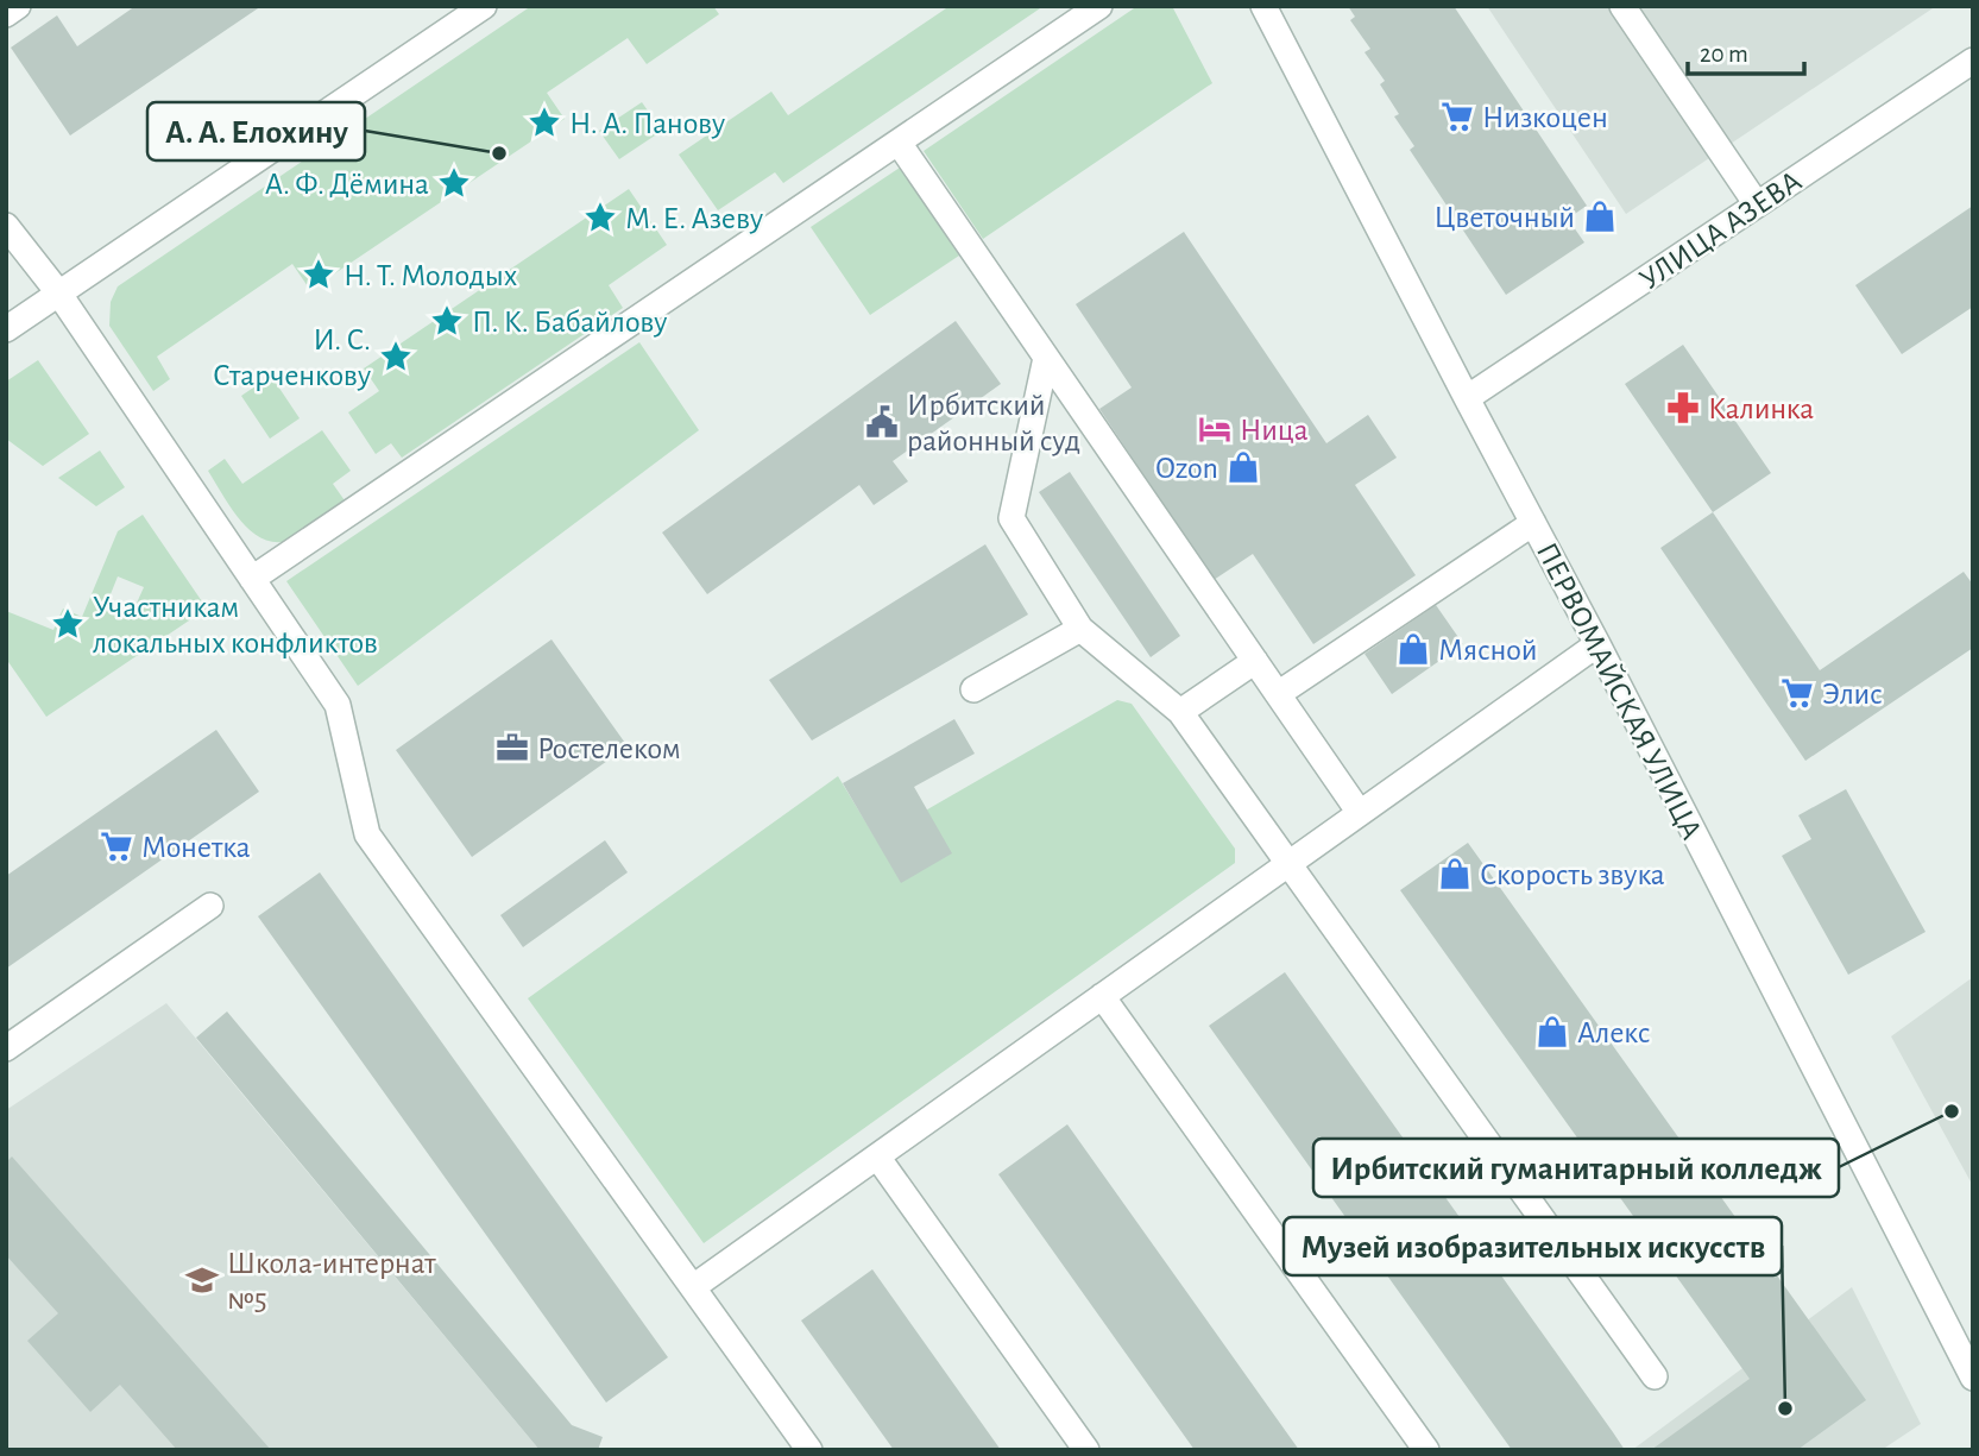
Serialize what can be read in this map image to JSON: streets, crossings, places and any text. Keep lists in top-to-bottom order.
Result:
{
  "streets": {
    "street": ["УЛИЦА АЗЕВА", "ПЕРВОМАЙСКАЯ УЛИЦА"]
  },
  "crossings": [
    ["УЛИЦА АЗЕВА", "ПЕРВОМАЙСКАЯ УЛИЦА"]
  ],
  "places": {
    "supermarket": ["Низкоцен", "Элис", "Монетка"],
    "place": [
      "Н. А. Панову",
      "А. Ф. Дёмина",
      "М. Е. Азеву",
      "Н. Т. Молодых",
      "П. К. Бабайлову",
      "И. С. Старченкову",
      "Участникам локальных конфликтов"
    ],
    "other": ["А. А. Елохину", "Ирбитский гуманитарный колледж", "Музей изобразительных искусств"],
    "shop": [
      "Цветочный",
      "Ozon",
      "Мясной",
      "Скорость звука",
      "Алекс"
    ],
    "pharmacy": ["Калинка"],
    "public building": ["Ирбитский районный суд"],
    "hotel": ["Ница"],
    "office": ["Ростелеком"],
    "school or university": ["Школа-интернат №5"]
  },
  "scale_bar": "20 m"
}
